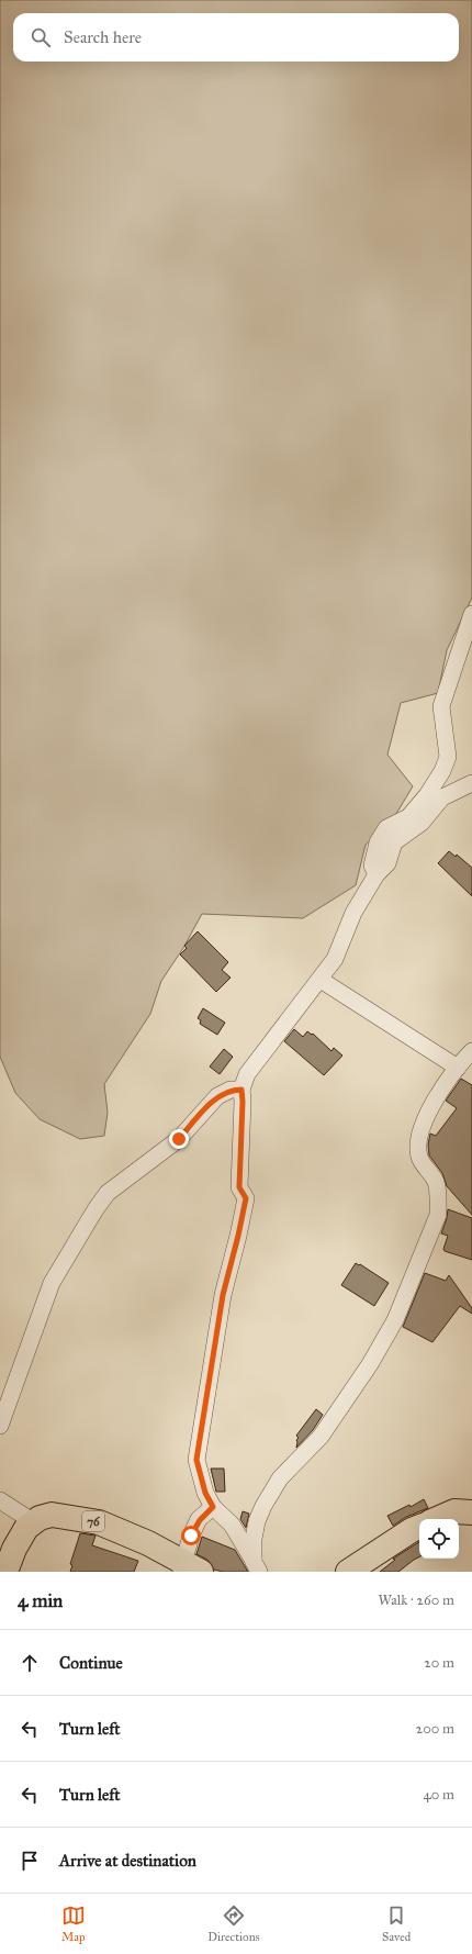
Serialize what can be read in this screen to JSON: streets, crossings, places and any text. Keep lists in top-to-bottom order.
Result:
{
  "streets": {
    "main road": ["76"]
  },
  "page": {
    "search": "Search here",
    "heading": ["4 min", "Walk · 260 m"],
    "list": [
      ["Continue", "20 m"],
      ["Turn left", "200 m"],
      ["Turn left", "40 m"],
      "Arrive at destination"
    ],
    "nav": ["Map", "Directions", "Saved"]
  }
}
